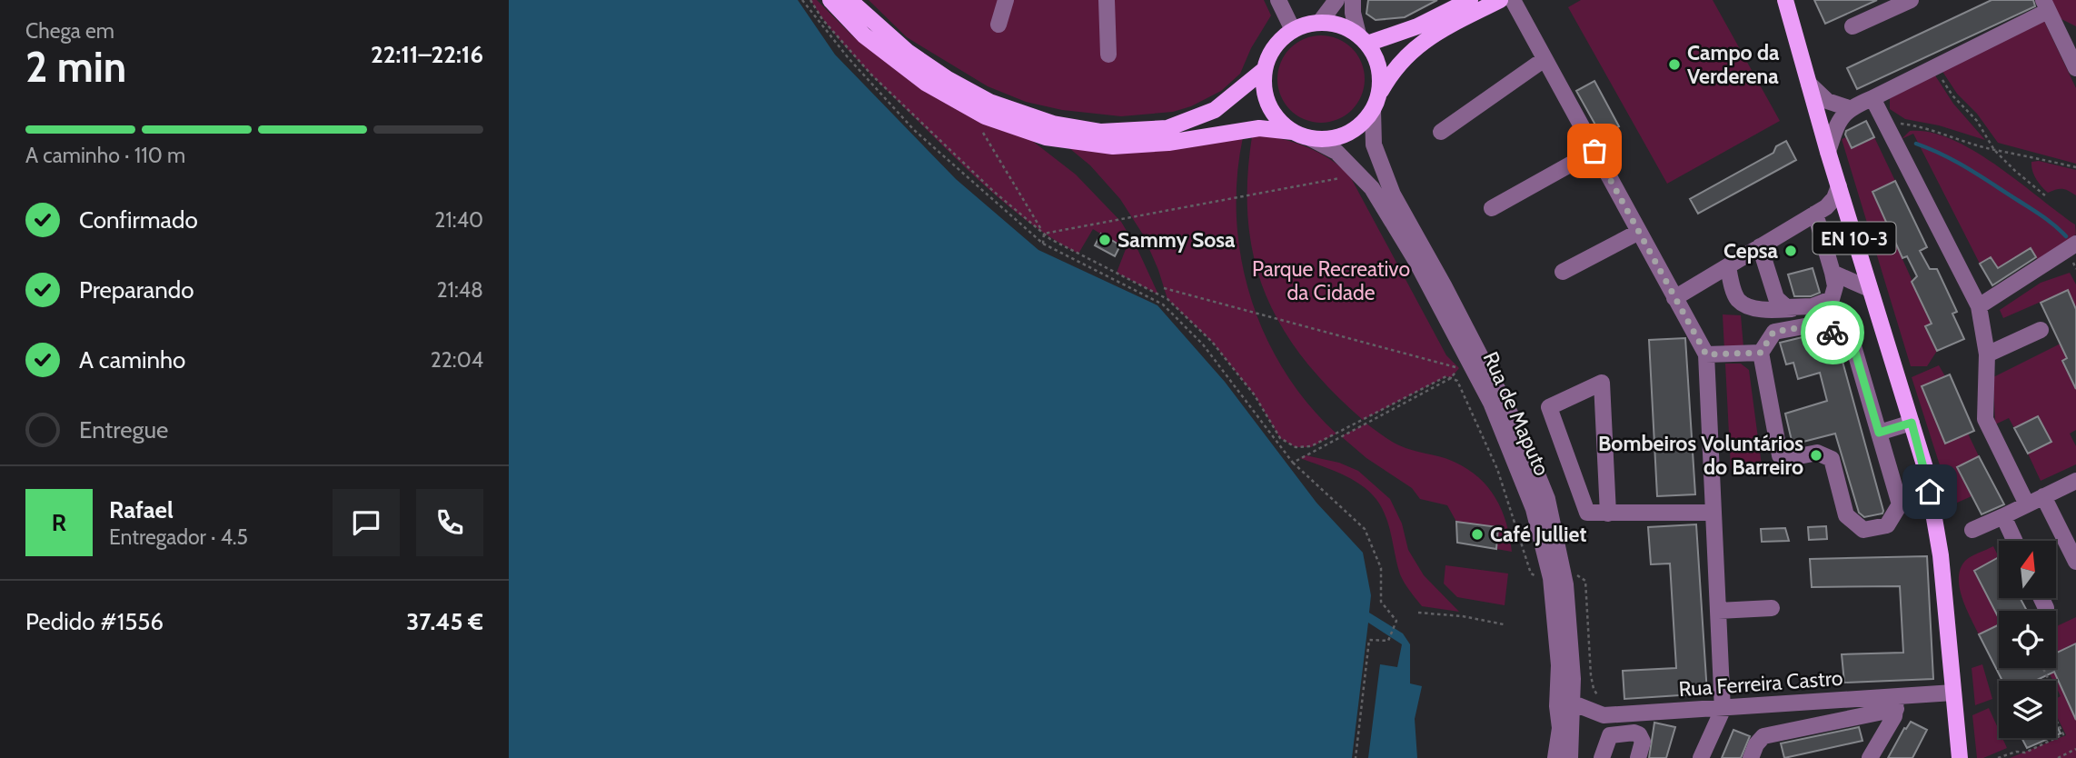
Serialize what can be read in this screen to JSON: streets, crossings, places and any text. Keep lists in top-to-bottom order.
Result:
{
  "streets": {
    "main road": ["EN 10-3"],
    "street": ["Rua de Maputo", "Rua Ferreira Castro"]
  },
  "crossings": [
    ["EN 10-3", "Rua Ferreira Castro"],
    ["Rua de Maputo", "Rua Ferreira Castro"]
  ],
  "parks": ["Parque Recreativo da Cidade"],
  "places": [
    "Campo da Verderena",
    "Sammy Sosa",
    "Cepsa",
    "Bombeiros Voluntários do Barreiro",
    "Café Julliet"
  ],
  "north": "top",
  "page": {
    "heading": ["2 min", "Chega em", "22:11–22:16"],
    "panel": [
      "Rafael",
      "Entregador · 4.5",
      "Pedido #1556",
      "37.45 €"
    ],
    "bar": "A caminho · 110 m",
    "list": [
      ["Confirmado", "21:40"],
      ["Preparando", "21:48"],
      ["A caminho", "22:04"],
      "Entregue"
    ],
    "round": "R"
  }
}
